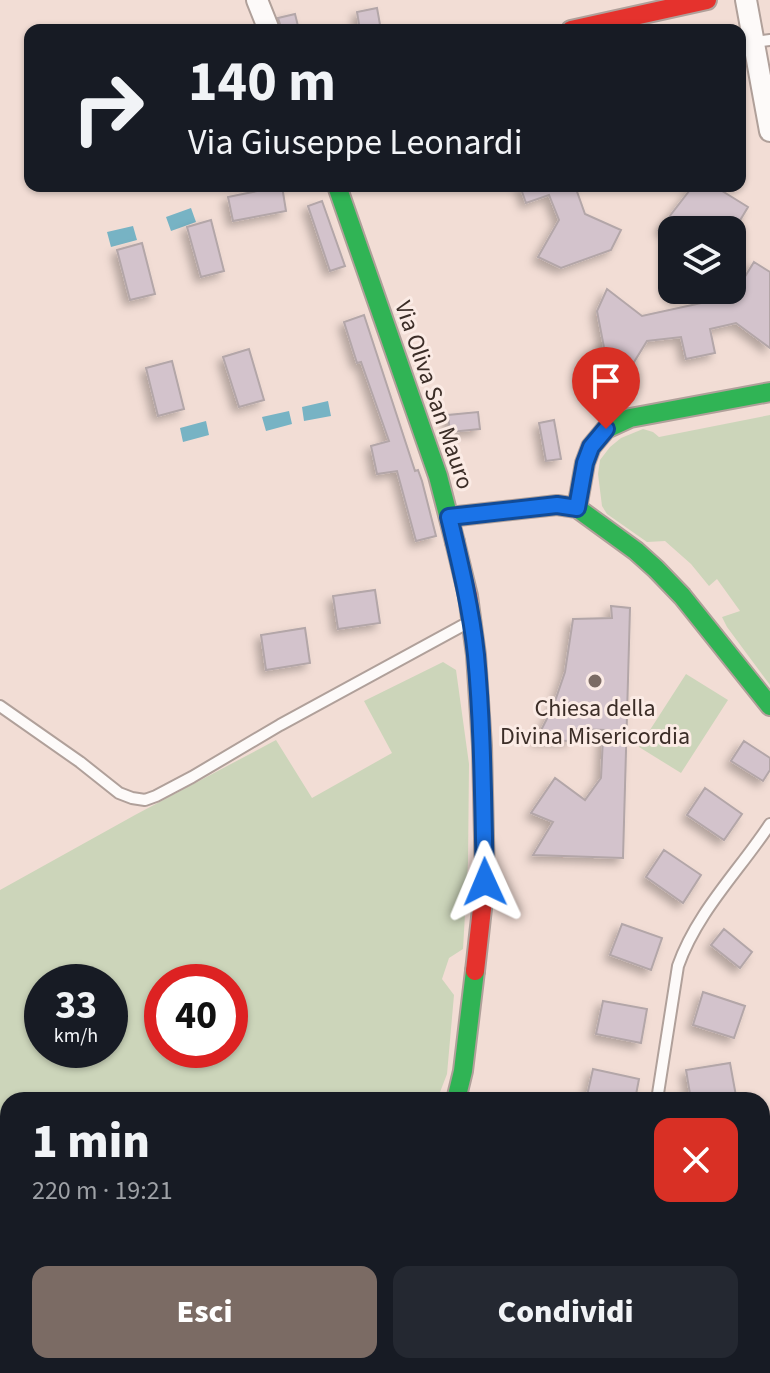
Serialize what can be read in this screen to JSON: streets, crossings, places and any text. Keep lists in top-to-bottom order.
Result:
{
  "streets": {
    "street": ["Via Oliva San Mauro"]
  },
  "places": ["Chiesa della Divina Misericordia"],
  "page": {
    "turn": ["140 m", "Via Giuseppe Leonardi"],
    "speed": "33 km/h",
    "limit": "40",
    "heading": ["1 min", "220 m · 19:21"],
    "buttons": ["Esci", "Condividi"]
  }
}
